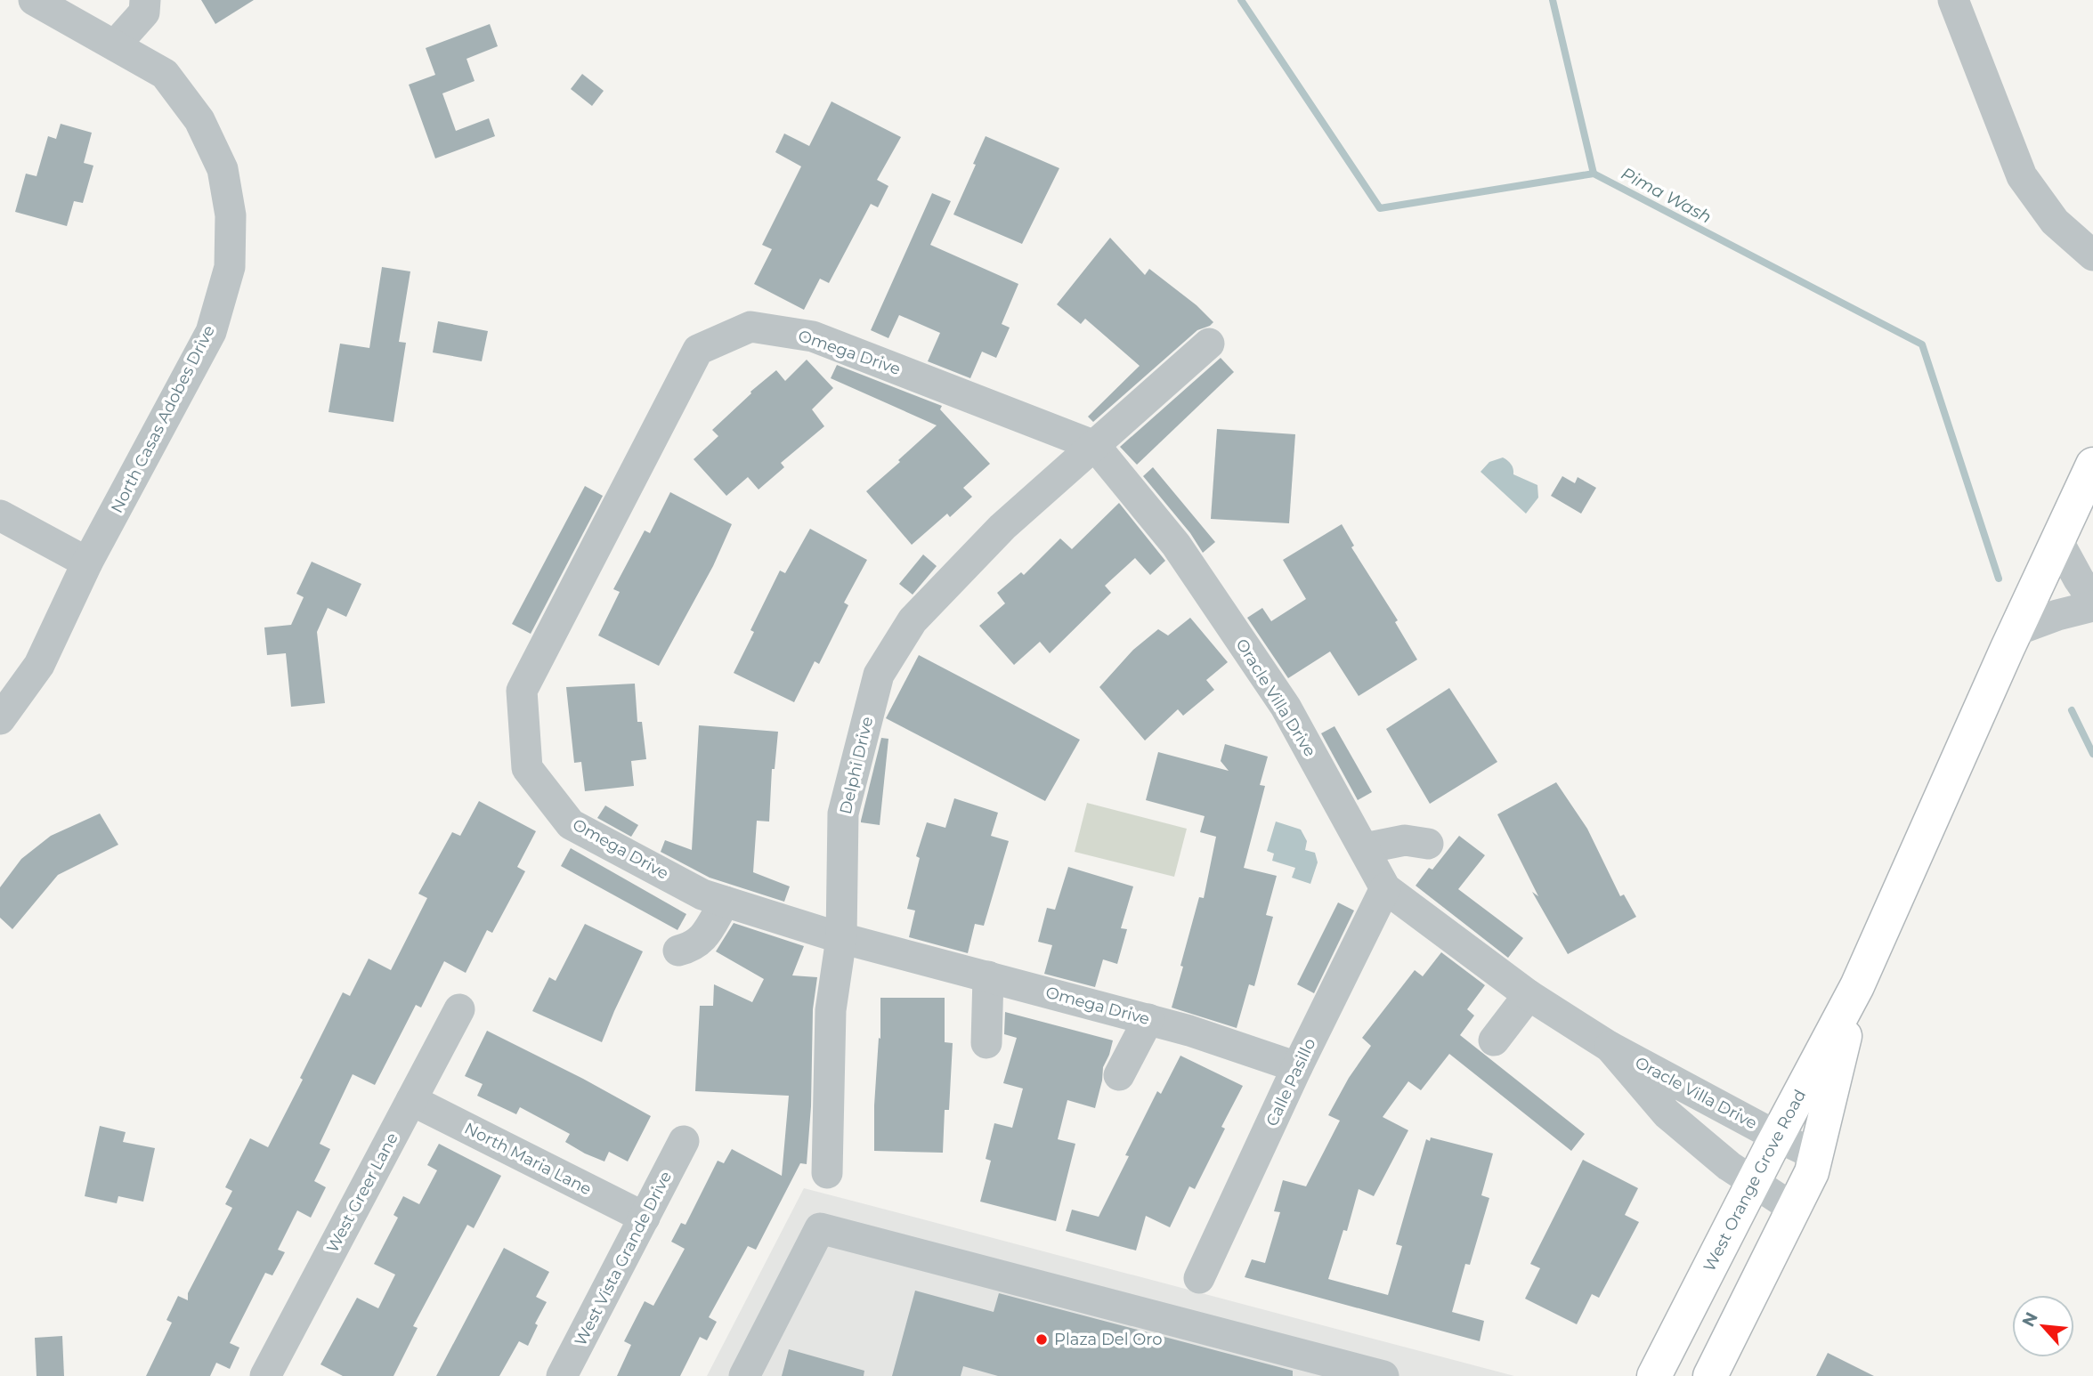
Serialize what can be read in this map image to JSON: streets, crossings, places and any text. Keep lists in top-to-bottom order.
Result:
{
  "streets": {
    "main road": ["West Orange Grove Road"],
    "street": [
      "Omega Drive",
      "North Casas Adobes Drive",
      "Oracle Villa Drive",
      "Delphi Drive",
      "Calle Pasillo",
      "North Maria Lane",
      "West Greer Lane",
      "West Vista Grande Drive"
    ]
  },
  "crossings": [
    ["Omega Drive", "Oracle Villa Drive"],
    ["Omega Drive", "Delphi Drive"],
    ["Omega Drive", "Calle Pasillo"],
    ["Oracle Villa Drive", "Delphi Drive"],
    ["Oracle Villa Drive", "Calle Pasillo"],
    ["Oracle Villa Drive", "West Orange Grove Road"],
    ["North Maria Lane", "West Greer Lane"],
    ["North Maria Lane", "West Vista Grande Drive"]
  ],
  "water": ["Pima Wash"],
  "places": ["Plaza Del Oro"],
  "north": "top left"
}
